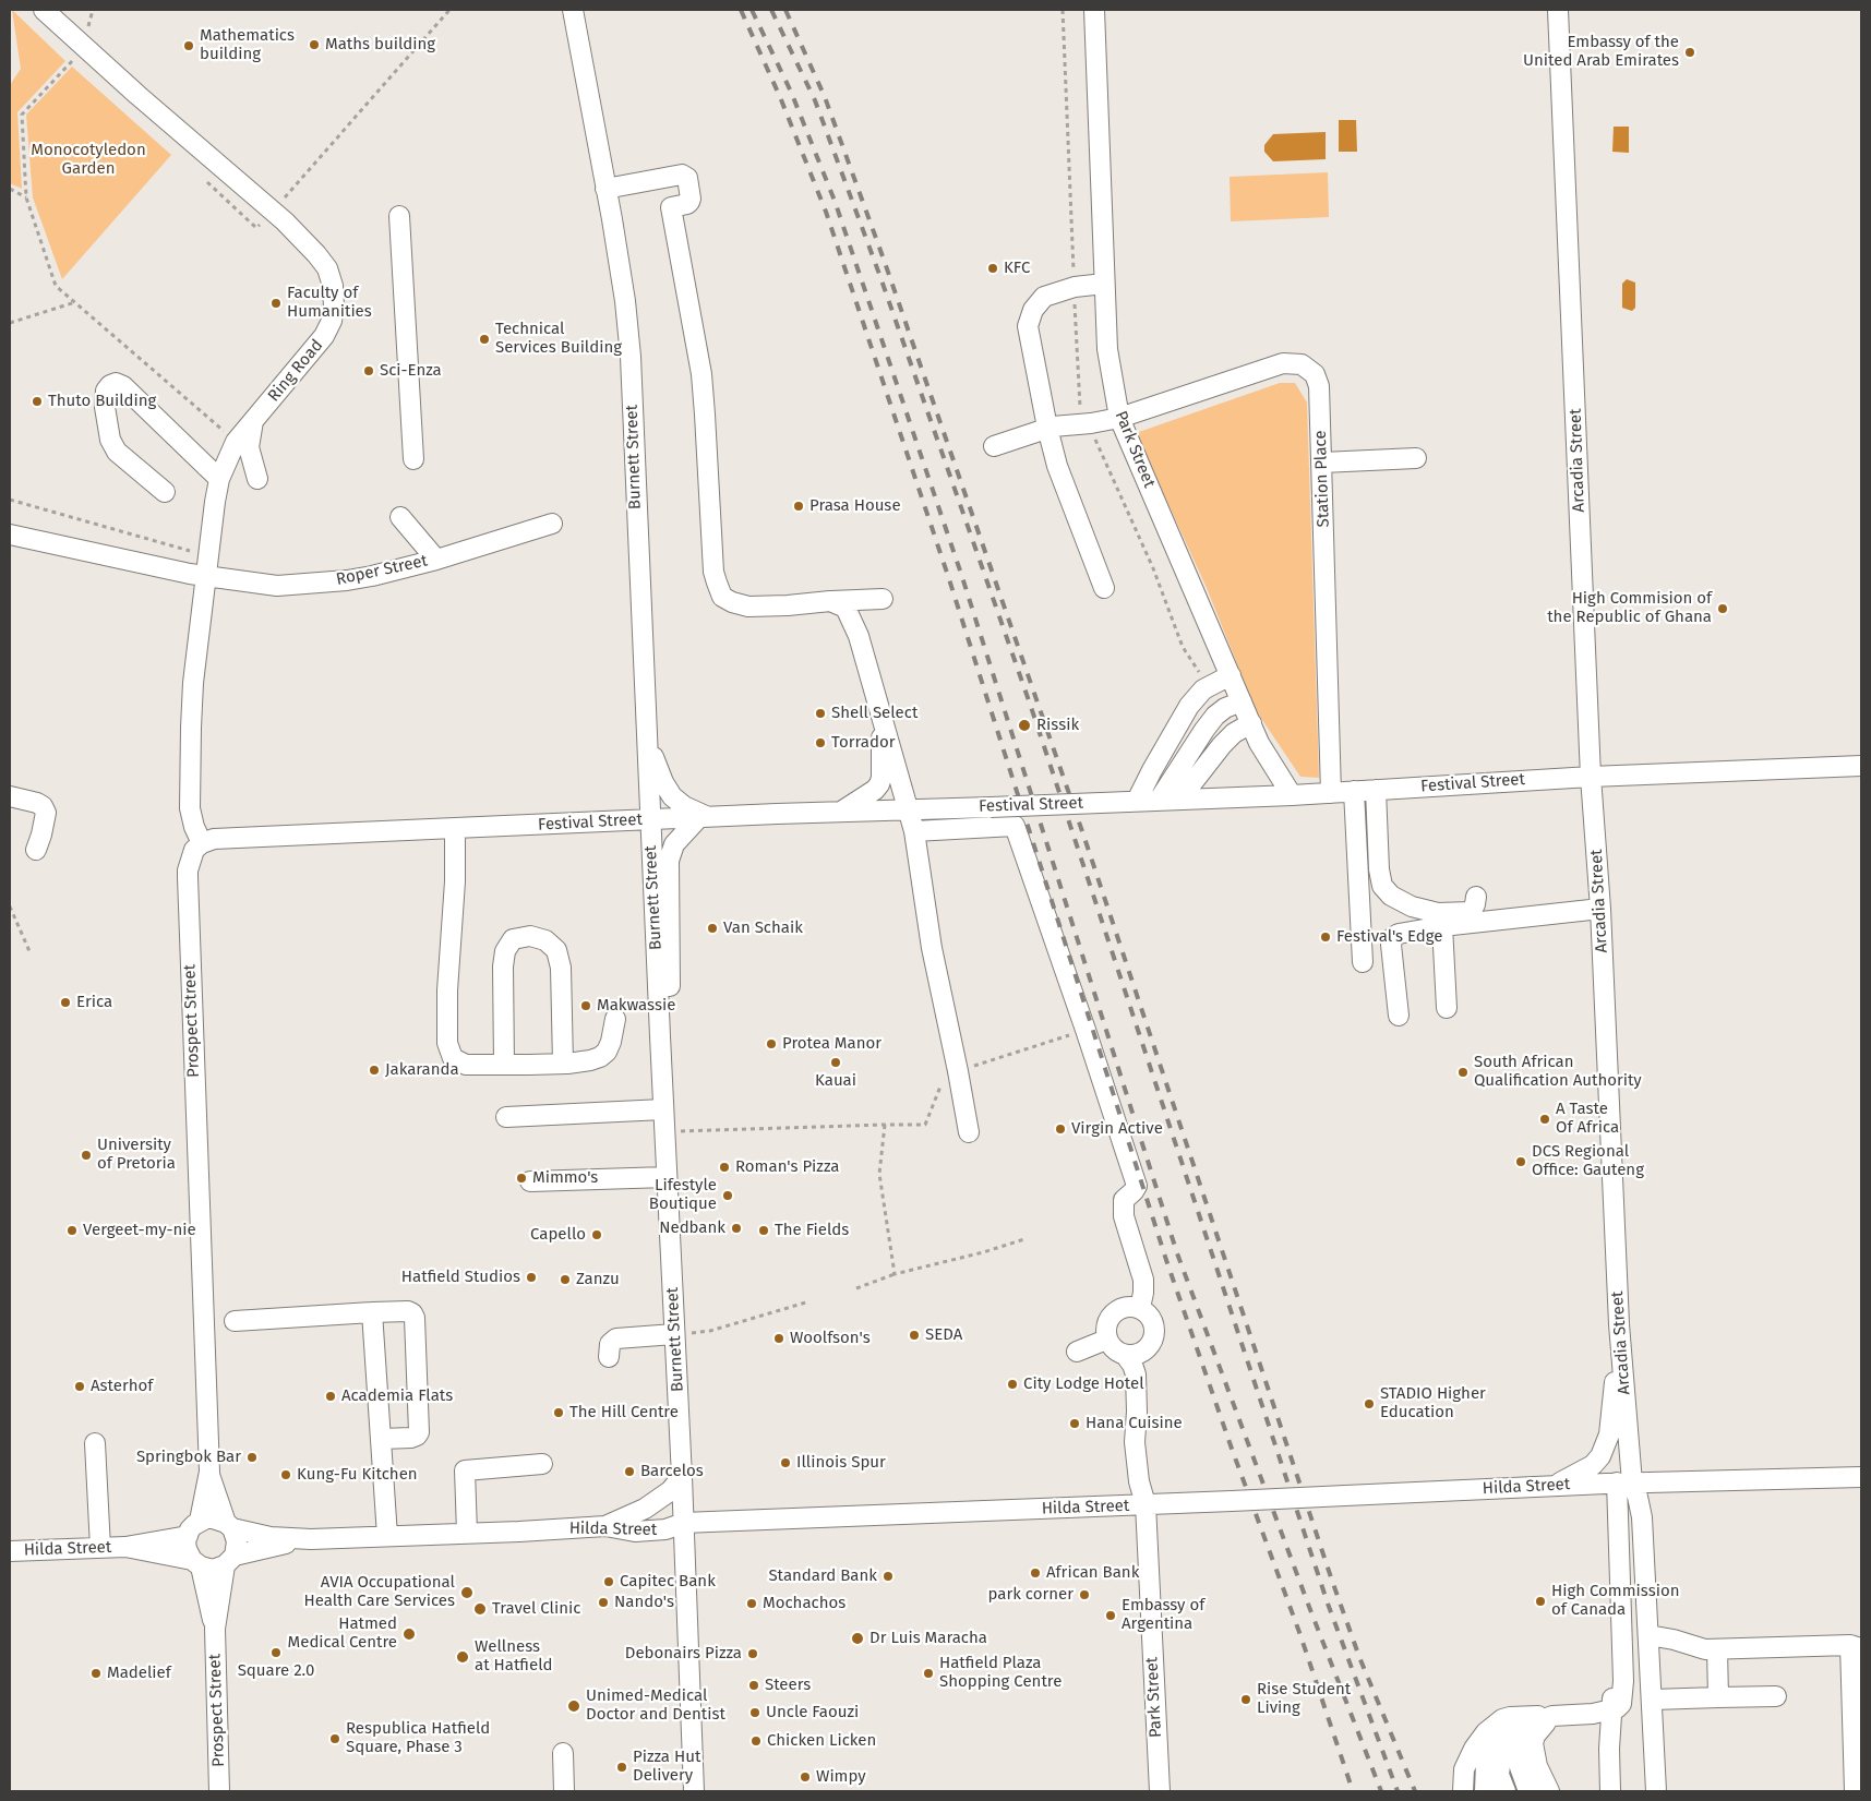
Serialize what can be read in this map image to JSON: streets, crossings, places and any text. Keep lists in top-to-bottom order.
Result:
{
  "streets": {
    "street": [
      "Ring Road",
      "Park Street",
      "Burnett Street",
      "Arcadia Street",
      "Station Place",
      "Roper Street",
      "Festival Street",
      "Prospect Street",
      "Hilda Street"
    ]
  },
  "crossings": [
    ["Ring Road", "Roper Street"],
    ["Park Street", "Station Place"],
    ["Park Street", "Festival Street"],
    ["Park Street", "Hilda Street"],
    ["Burnett Street", "Festival Street"],
    ["Burnett Street", "Hilda Street"],
    ["Arcadia Street", "Festival Street"],
    ["Arcadia Street", "Hilda Street"],
    ["Station Place", "Festival Street"],
    ["Festival Street", "Prospect Street"],
    ["Prospect Street", "Hilda Street"]
  ],
  "parks": ["Monocotyledon Garden"],
  "places": [
    "Maths building",
    "Mathematics building",
    "Embassy of the United Arab Emirates",
    "KFC",
    "Faculty of Humanities",
    "Technical Services Building",
    "Sci-Enza",
    "Thuto Building",
    "Prasa House",
    "High Commision of the Republic of Ghana",
    "Shell Select",
    "Rissik",
    "Torrador",
    "Van Schaik",
    "Festival's Edge",
    "Erica",
    "Makwassie",
    "Protea Manor",
    "Kauai",
    "Jakaranda",
    "South African Qualification Authority",
    "A Taste Of Africa",
    "Virgin Active",
    "University of Pretoria",
    "DCS Regional Office: Gauteng",
    "Roman's Pizza",
    "Mimmo's",
    "Lifestyle Boutique",
    "Nedbank",
    "Vergeet-my-nie",
    "The Fields",
    "Capello",
    "Hatfield Studios",
    "Zanzu",
    "SEDA",
    "Woolfson's",
    "City Lodge Hotel",
    "Asterhof",
    "Academia Flats",
    "STADIO Higher Education",
    "The Hill Centre",
    "Hana Cuisine",
    "Springbok Bar",
    "Illinois Spur",
    "Barcelos",
    "Kung-Fu Kitchen",
    "African Bank",
    "Standard Bank",
    "Capitec Bank",
    "AVIA Occupational Health Care Services",
    "park corner",
    "High Commission of Canada",
    "Nando's",
    "Mochachos",
    "Travel Clinic",
    "Embassy of Argentina",
    "Hatmed Medical Centre",
    "Dr Luis Maracha",
    "Square 2.0",
    "Debonairs Pizza",
    "Wellness at Hatfield",
    "Madelief",
    "Hatfield Plaza Shopping Centre",
    "Steers",
    "Rise Student Living",
    "Unimed-Medical Doctor and Dentist",
    "Uncle Faouzi",
    "Respublica Hatfield Square, Phase 3",
    "Chicken Licken",
    "Pizza Hut Delivery",
    "Wimpy"
  ]
}
